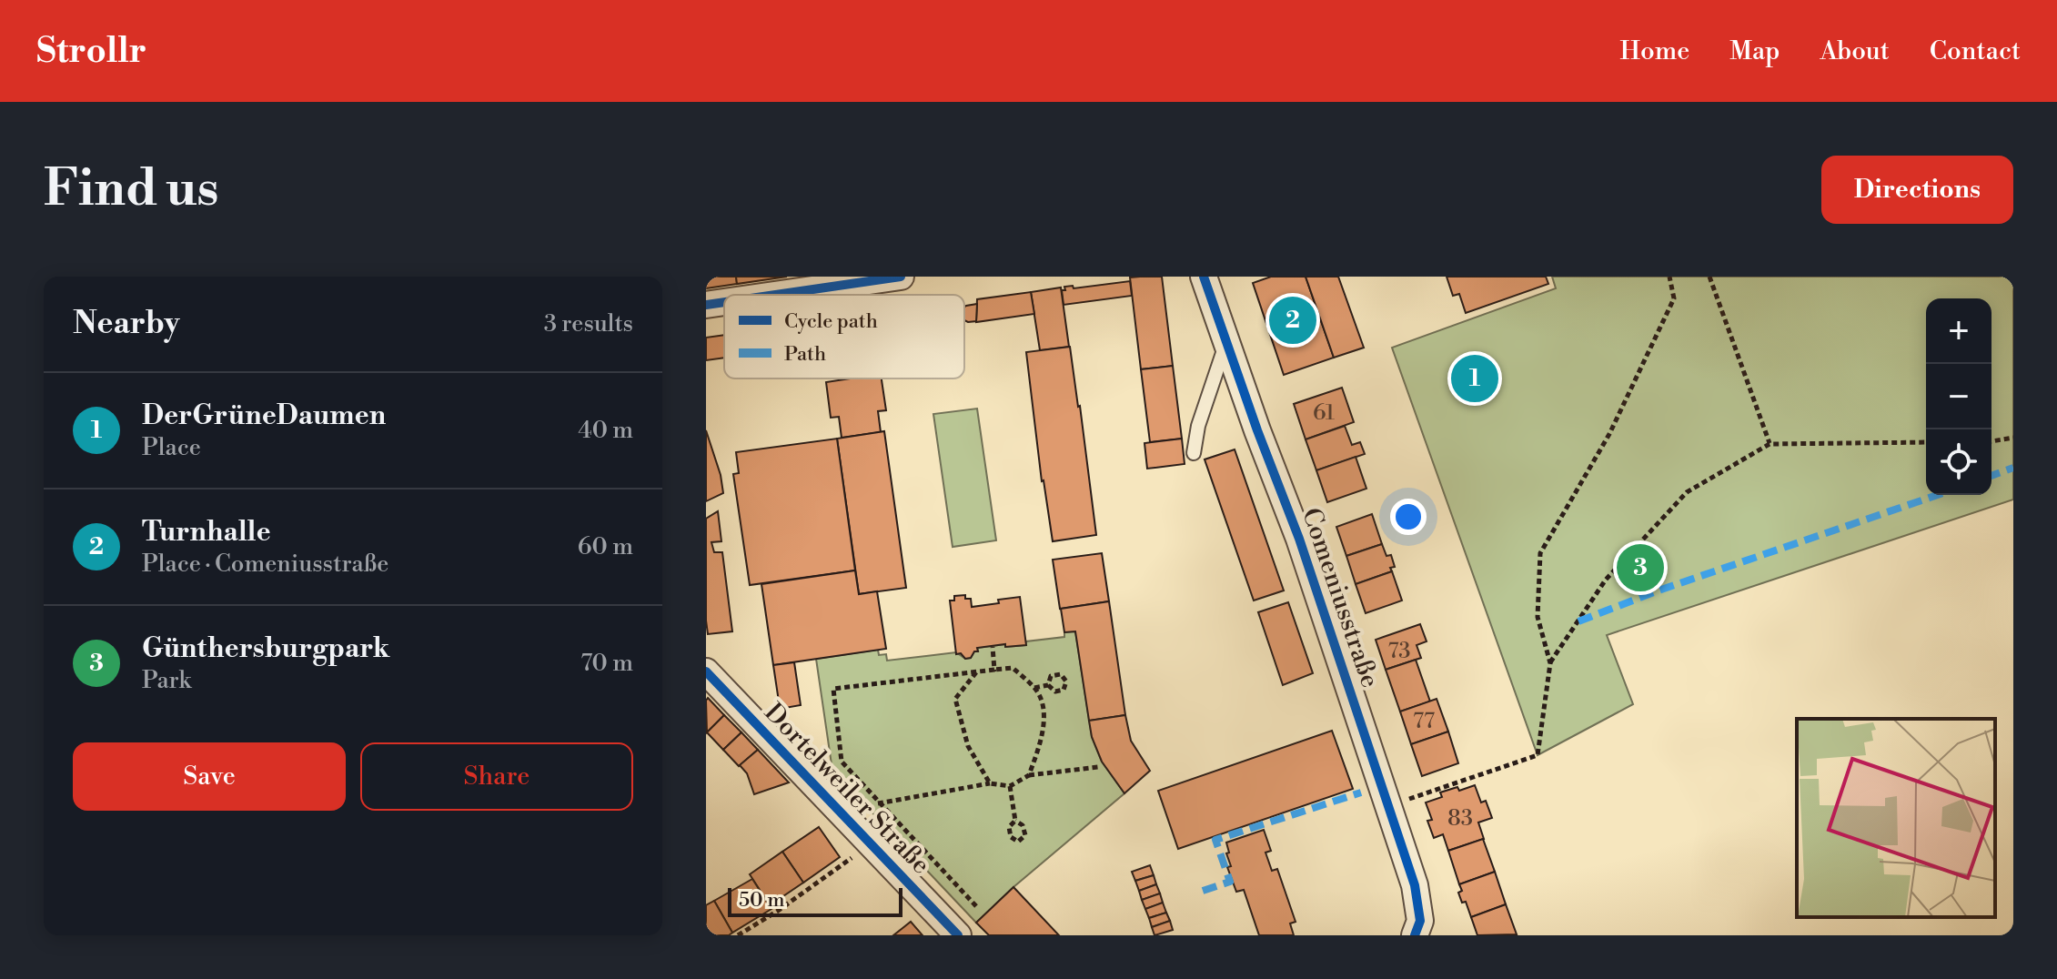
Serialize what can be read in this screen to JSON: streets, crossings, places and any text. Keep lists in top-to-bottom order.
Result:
{
  "streets": {
    "street": ["Comeniusstraße", "Dortelweiler Straße"]
  },
  "house_numbers": [
    "61",
    "73",
    "77",
    "83"
  ],
  "legend": ["Cycle path", "Path"],
  "scale_bar": "50 m",
  "page": {
    "header": "Strollr",
    "nav": [
      "Home",
      "Map",
      "About",
      "Contact"
    ],
    "buttons": [
      "Directions",
      ["Save", "Share"]
    ],
    "title": "Find us",
    "heading": ["Nearby", "3 results"],
    "pins": ["2", "1", "3"],
    "map_buttons": ["+", "−"],
    "list": [
      {
        "mark": "1",
        "name": "DerGrüneDaumen",
        "note": "Place",
        "value": "40 m"
      },
      {
        "mark": "2",
        "name": "Turnhalle",
        "note": "Place · Comeniusstraße",
        "value": "60 m"
      },
      {
        "mark": "3",
        "name": "Günthersburgpark",
        "note": "Park",
        "value": "70 m"
      }
    ],
    "scale": "50 m"
  }
}
